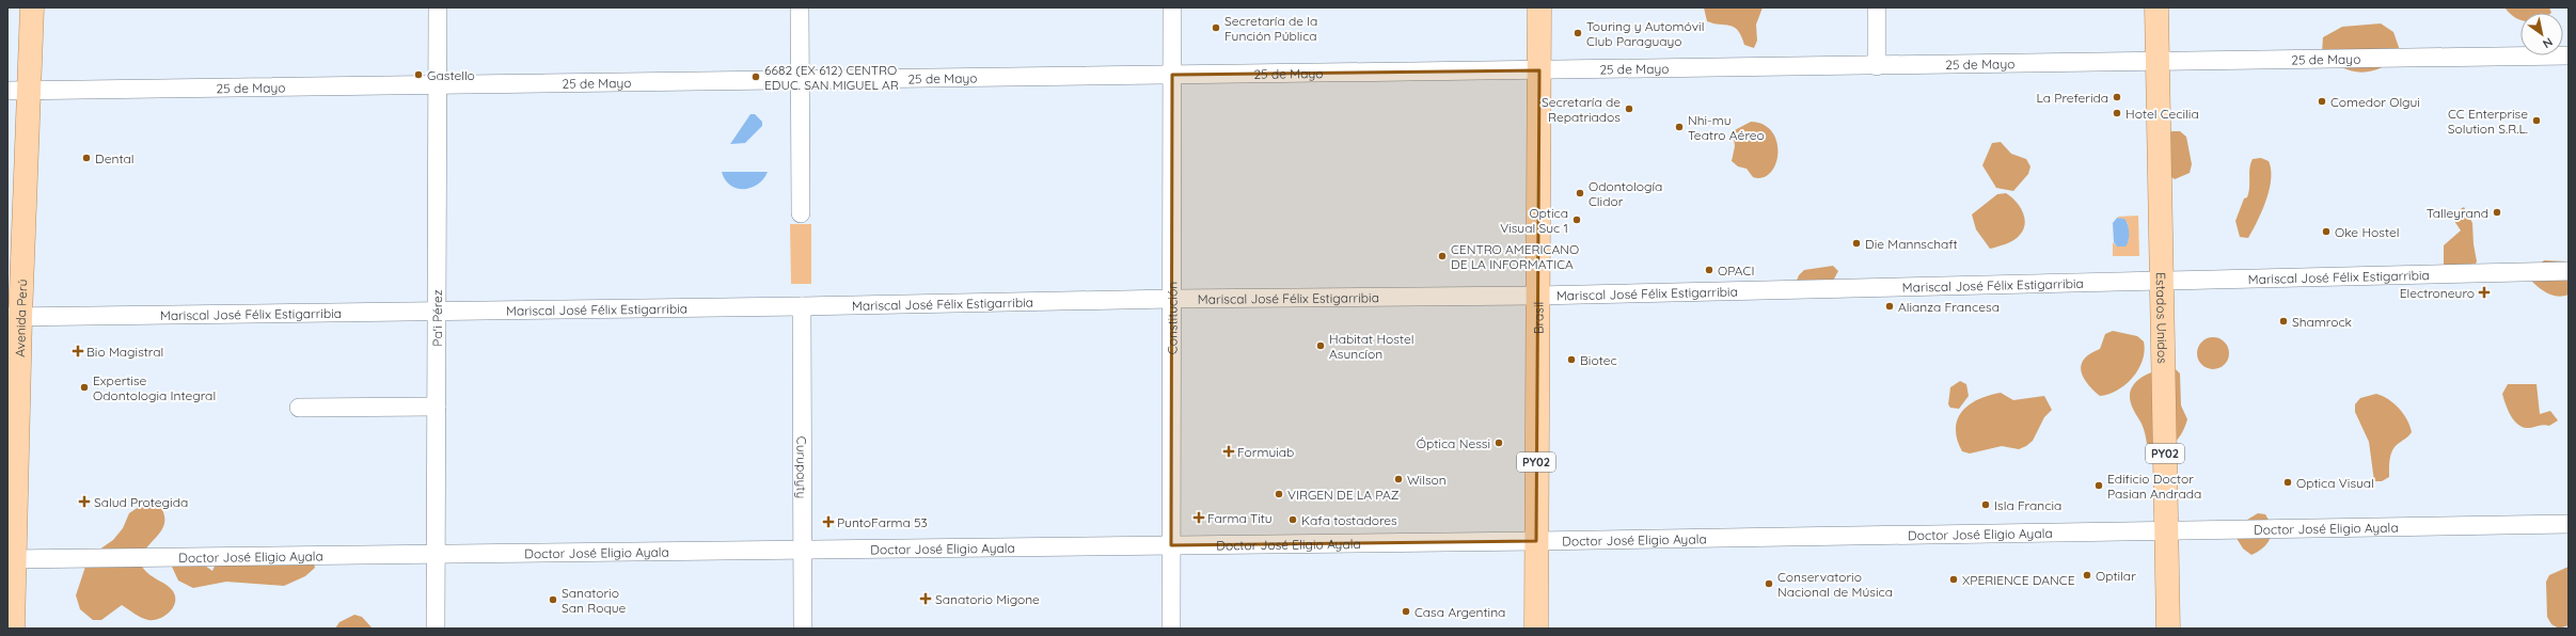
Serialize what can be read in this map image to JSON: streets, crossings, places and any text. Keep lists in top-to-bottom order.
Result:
{
  "streets": {
    "main road": [
      "Avenida Perú",
      "Brasil",
      "Estados Unidos",
      "PY02"
    ],
    "street": [
      "25 de Mayo",
      "Mariscal José Félix Estigarribia",
      "Pa'i Pérez",
      "Constitución",
      "Curupayty",
      "Doctor José Eligio Ayala"
    ]
  },
  "crossings": [
    ["25 de Mayo", "Avenida Perú"],
    ["25 de Mayo", "Pa'i Pérez"],
    ["25 de Mayo", "Constitución"],
    ["25 de Mayo", "Brasil"],
    ["25 de Mayo", "Estados Unidos"],
    ["Mariscal José Félix Estigarribia", "Avenida Perú"],
    ["Mariscal José Félix Estigarribia", "Pa'i Pérez"],
    ["Mariscal José Félix Estigarribia", "Constitución"],
    ["Mariscal José Félix Estigarribia", "Brasil"],
    ["Mariscal José Félix Estigarribia", "Estados Unidos"],
    ["Mariscal José Félix Estigarribia", "Curupayty"],
    ["Avenida Perú", "Doctor José Eligio Ayala"],
    ["Pa'i Pérez", "Doctor José Eligio Ayala"],
    ["Constitución", "Doctor José Eligio Ayala"],
    ["Brasil", "Doctor José Eligio Ayala"],
    ["Estados Unidos", "Doctor José Eligio Ayala"],
    ["Curupayty", "Doctor José Eligio Ayala"]
  ],
  "places": {
    "other": [
      "Secretaría de la Función Pública",
      "Touring y Automóvil Club Paraguayo",
      "Gastello",
      "6682 (EX 612) CENTRO EDUC. SAN MIGUEL AR",
      "La Preferida",
      "Comedor Olgui",
      "Secretaría de Repatriados",
      "Hotel Cecilia",
      "CC Enterprise Solution S.R.L.",
      "Nhi-mu Teatro Aéreo",
      "Dental",
      "Odontología Clidor",
      "Talleyrand",
      "Optica Visual Suc 1",
      "Oke Hostel",
      "Die Mannschaft",
      "CENTRO AMERICANO DE LA INFORMATICA",
      "OPACI",
      "Alianza Francesa",
      "Shamrock",
      "Habitat Hostel Asuncíon",
      "Biotec",
      "Expertise Odontologia Integral",
      "Óptica Nessi",
      "Wilson",
      "Optica Visual",
      "Edificio Doctor Pasian Andrada",
      "VIRGEN DE LA PAZ",
      "Isla Francia",
      "Kafa tostadores",
      "Optilar",
      "XPERIENCE DANCE",
      "Conservatorio Nacional de Música",
      "Sanatorio San Roque",
      "Casa Argentina"
    ],
    "health": [
      "Electroneuro",
      "Bio Magistral",
      "Formuiab",
      "Salud Protegida",
      "Farma Titu",
      "PuntoFarma 53",
      "Sanatorio Migone"
    ]
  },
  "north": "bottom right"
}
